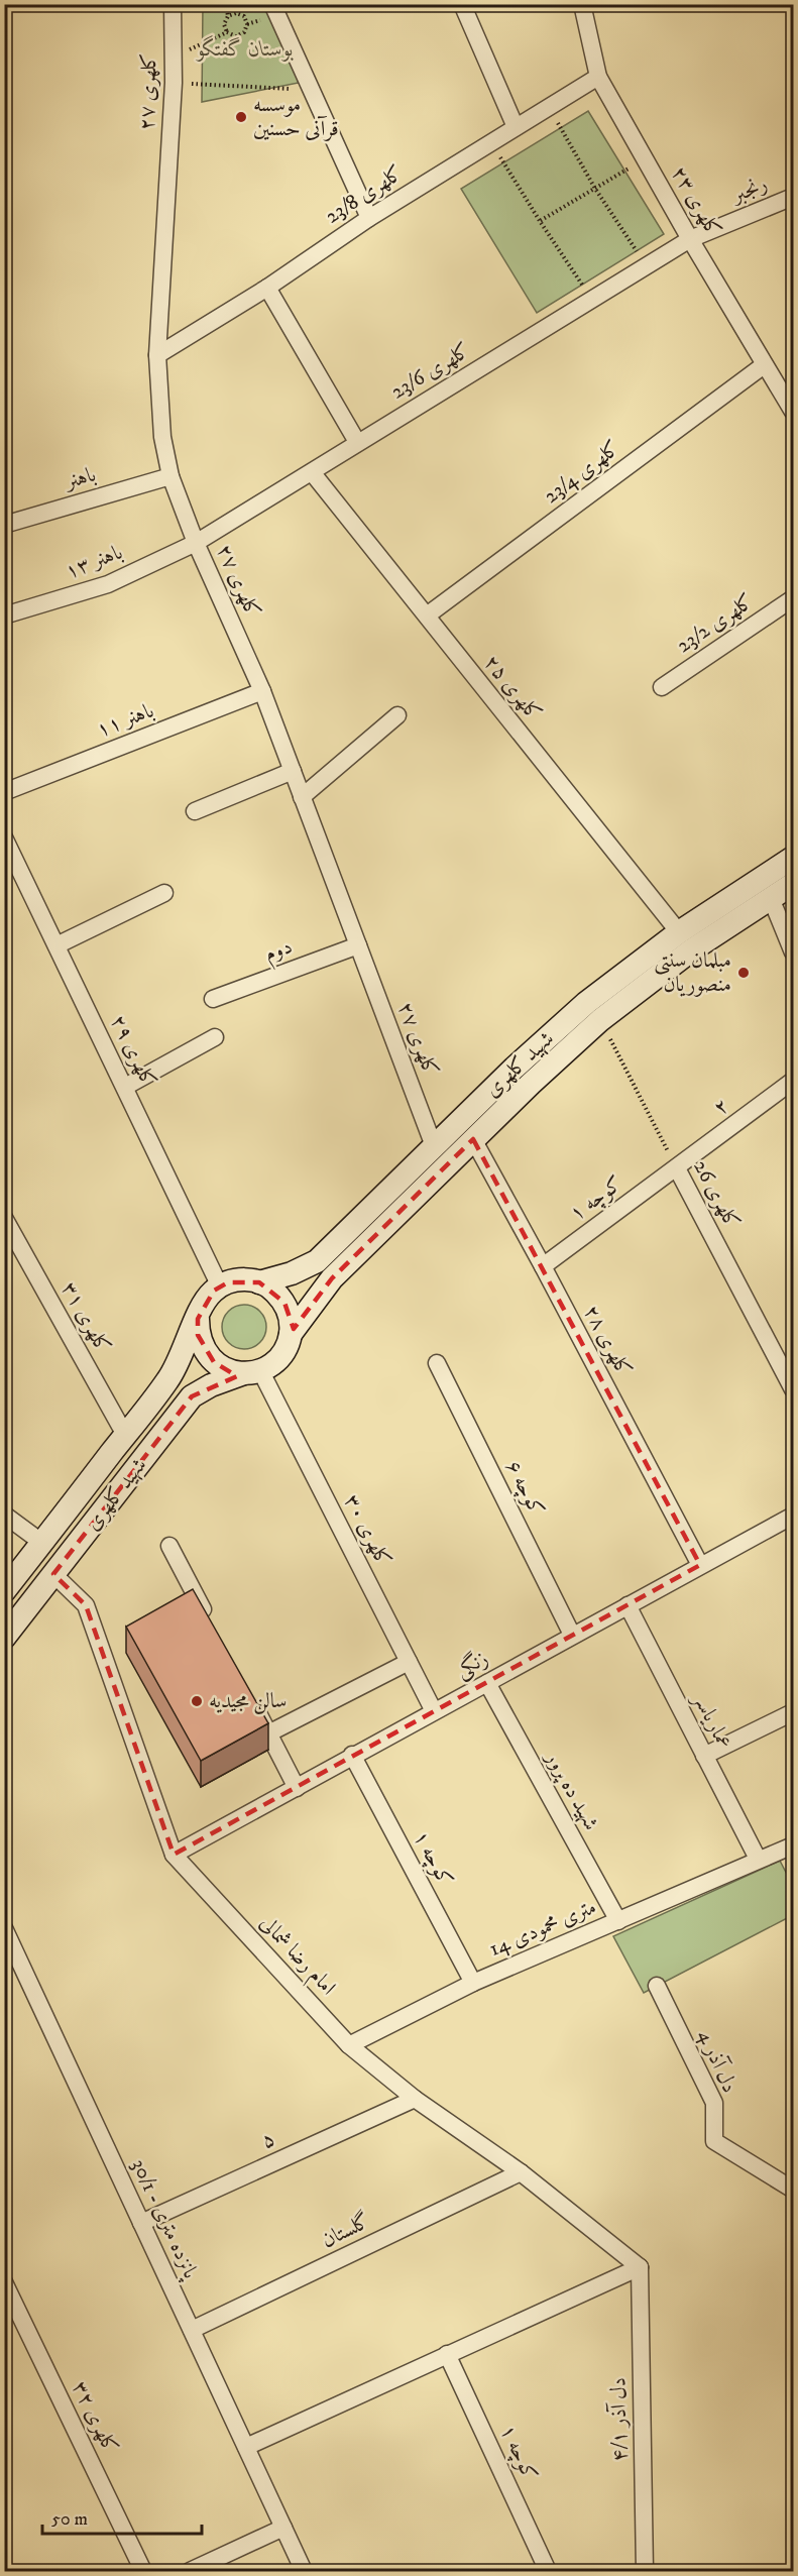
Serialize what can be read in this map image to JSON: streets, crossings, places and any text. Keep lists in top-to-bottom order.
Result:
{
  "streets": {
    "main road": ["شهید کلهری"],
    "street": [
      "کلهری ۲۷",
      "رنجبر",
      "کلهری 23/8",
      "کلهری ۲۳",
      "کلهری 23/6",
      "کلهری 23/4",
      "باهنر",
      "باهنر ۱۳",
      "کلهری 23/2",
      "کلهری ۲۵",
      "باهنر ۱۱",
      "دوم",
      "کلهری ۲۹",
      "۲",
      "کلهری 26",
      "۱ کوچه",
      "کلهری ۳۱",
      "کلهری ۲۸",
      "۶ کوچه",
      "کلهری ۳۰",
      "زنگی",
      "عماریاسر",
      "شهید ده پرور",
      "14 متری محمودی",
      "امام رضا شمالی",
      "دل آذر 4",
      "۵",
      "30/1 - پانزده متری",
      "گلستان",
      "کلهری ۳۲",
      "دل آذر ۴/۱",
      "کوچه ۱"
    ]
  },
  "crossings": [
    ["کلهری ۲۷", "کلهری 23/8"],
    ["کلهری ۲۷", "کلهری 23/6"],
    ["کلهری ۲۷", "باهنر"],
    ["کلهری ۲۷", "باهنر ۱۳"],
    ["کلهری ۲۷", "باهنر ۱۱"],
    ["کلهری ۲۷", "دوم"],
    ["کلهری ۲۷", "شهید کلهری"],
    ["رنجبر", "کلهری ۲۳"],
    ["رنجبر", "کلهری 23/6"],
    ["کلهری 23/8", "کلهری ۲۳"],
    ["کلهری ۲۳", "کلهری 23/6"],
    ["کلهری ۲۳", "کلهری 23/4"],
    ["کلهری 23/6", "باهنر ۱۳"],
    ["کلهری 23/6", "کلهری ۲۵"],
    ["کلهری 23/4", "کلهری ۲۵"],
    ["کلهری ۲۵", "شهید کلهری"],
    ["کلهری ۲۹", "شهید کلهری"],
    ["کلهری ۲۹", "کلهری ۳۰"],
    ["شهید کلهری", "کلهری 26"],
    ["شهید کلهری", "کلهری ۳۱"],
    ["شهید کلهری", "کلهری ۲۸"],
    ["شهید کلهری", "کلهری ۳۰"],
    ["شهید کلهری", "امام رضا شمالی"],
    ["۲", "کلهری 26"],
    ["۲", "۱ کوچه"],
    ["کلهری 26", "۱ کوچه"],
    ["۱ کوچه", "کلهری ۲۸"],
    ["۱ کوچه", "زنگی"],
    ["۱ کوچه", "14 متری محمودی"],
    ["کلهری ۲۸", "زنگی"],
    ["۶ کوچه", "زنگی"],
    ["کلهری ۳۰", "زنگی"],
    ["زنگی", "عماریاسر"],
    ["زنگی", "شهید ده پرور"],
    ["زنگی", "امام رضا شمالی"],
    ["عماریاسر", "14 متری محمودی"],
    ["شهید ده پرور", "14 متری محمودی"],
    ["14 متری محمودی", "امام رضا شمالی"],
    ["امام رضا شمالی", "۵"],
    ["امام رضا شمالی", "گلستان"],
    ["امام رضا شمالی", "دل آذر ۴/۱"],
    ["۵", "30/1 - پانزده متری"],
    ["30/1 - پانزده متری", "گلستان"]
  ],
  "parks": ["بوستان گفتگو"],
  "places": ["موسسه قرآنی حسنین", "مبلمان سنتی منصوریان", "سالن مجیدیه"],
  "scale_bar": "50 m"
}
